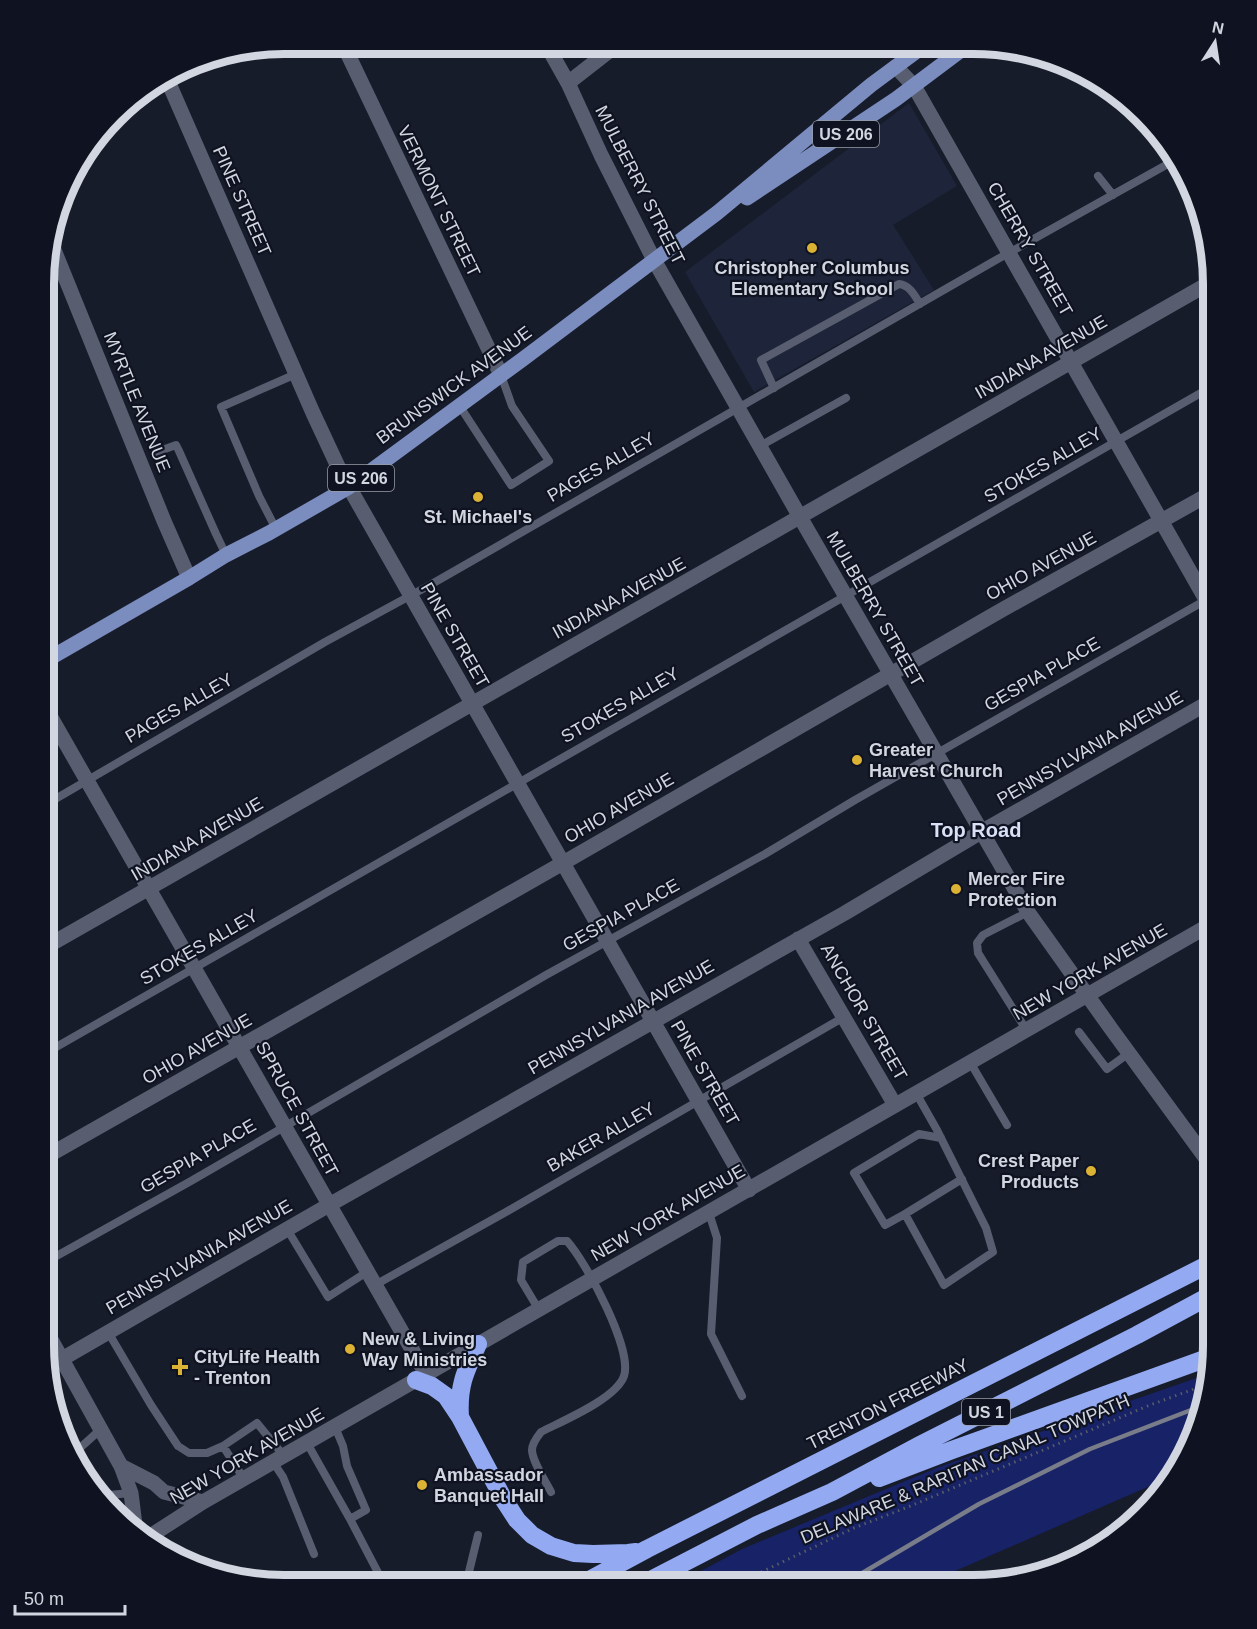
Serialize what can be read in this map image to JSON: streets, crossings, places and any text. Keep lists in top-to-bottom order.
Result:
{
  "streets": {
    "highway": ["TRENTON FREEWAY", "US 1"],
    "main road": ["US 206", "BRUNSWICK AVENUE"],
    "street": [
      "MULBERRY STREET",
      "PINE STREET",
      "VERMONT STREET",
      "CHERRY STREET",
      "INDIANA AVENUE",
      "MYRTLE AVENUE",
      "OHIO AVENUE",
      "PENNSYLVANIA AVENUE",
      "NEW YORK AVENUE",
      "ANCHOR STREET",
      "SPRUCE STREET"
    ],
    "lane": [
      "STOKES ALLEY",
      "PAGES ALLEY",
      "GESPIA PLACE",
      "BAKER ALLEY"
    ],
    "path": ["DELAWARE & RARITAN CANAL TOWPATH"]
  },
  "crossings": [
    ["MULBERRY STREET", "INDIANA AVENUE"],
    ["MULBERRY STREET", "BRUNSWICK AVENUE"],
    ["MULBERRY STREET", "STOKES ALLEY"],
    ["MULBERRY STREET", "PAGES ALLEY"],
    ["MULBERRY STREET", "OHIO AVENUE"],
    ["MULBERRY STREET", "GESPIA PLACE"],
    ["MULBERRY STREET", "PENNSYLVANIA AVENUE"],
    ["MULBERRY STREET", "NEW YORK AVENUE"],
    ["PINE STREET", "INDIANA AVENUE"],
    ["PINE STREET", "BRUNSWICK AVENUE"],
    ["PINE STREET", "STOKES ALLEY"],
    ["PINE STREET", "PAGES ALLEY"],
    ["PINE STREET", "OHIO AVENUE"],
    ["PINE STREET", "GESPIA PLACE"],
    ["PINE STREET", "PENNSYLVANIA AVENUE"],
    ["PINE STREET", "NEW YORK AVENUE"],
    ["PINE STREET", "BAKER ALLEY"],
    ["VERMONT STREET", "BRUNSWICK AVENUE"],
    ["CHERRY STREET", "INDIANA AVENUE"],
    ["CHERRY STREET", "BRUNSWICK AVENUE"],
    ["CHERRY STREET", "STOKES ALLEY"],
    ["CHERRY STREET", "PAGES ALLEY"],
    ["CHERRY STREET", "OHIO AVENUE"],
    ["INDIANA AVENUE", "SPRUCE STREET"],
    ["BRUNSWICK AVENUE", "MYRTLE AVENUE"],
    ["STOKES ALLEY", "SPRUCE STREET"],
    ["PAGES ALLEY", "SPRUCE STREET"],
    ["OHIO AVENUE", "SPRUCE STREET"],
    ["GESPIA PLACE", "SPRUCE STREET"],
    ["PENNSYLVANIA AVENUE", "ANCHOR STREET"],
    ["PENNSYLVANIA AVENUE", "SPRUCE STREET"],
    ["PENNSYLVANIA AVENUE", "BAKER ALLEY"],
    ["NEW YORK AVENUE", "ANCHOR STREET"],
    ["NEW YORK AVENUE", "SPRUCE STREET"],
    ["ANCHOR STREET", "BAKER ALLEY"],
    ["SPRUCE STREET", "BAKER ALLEY"]
  ],
  "districts": ["Top Road"],
  "places": {
    "other": [
      "Christopher Columbus Elementary School",
      "St. Michael's",
      "Greater Harvest Church",
      "Mercer Fire Protection",
      "Crest Paper Products",
      "New & Living Way Ministries",
      "Ambassador Banquet Hall"
    ],
    "health": ["CityLife Health - Trenton"]
  },
  "scale_bar": "50 m",
  "north": "top"
}
